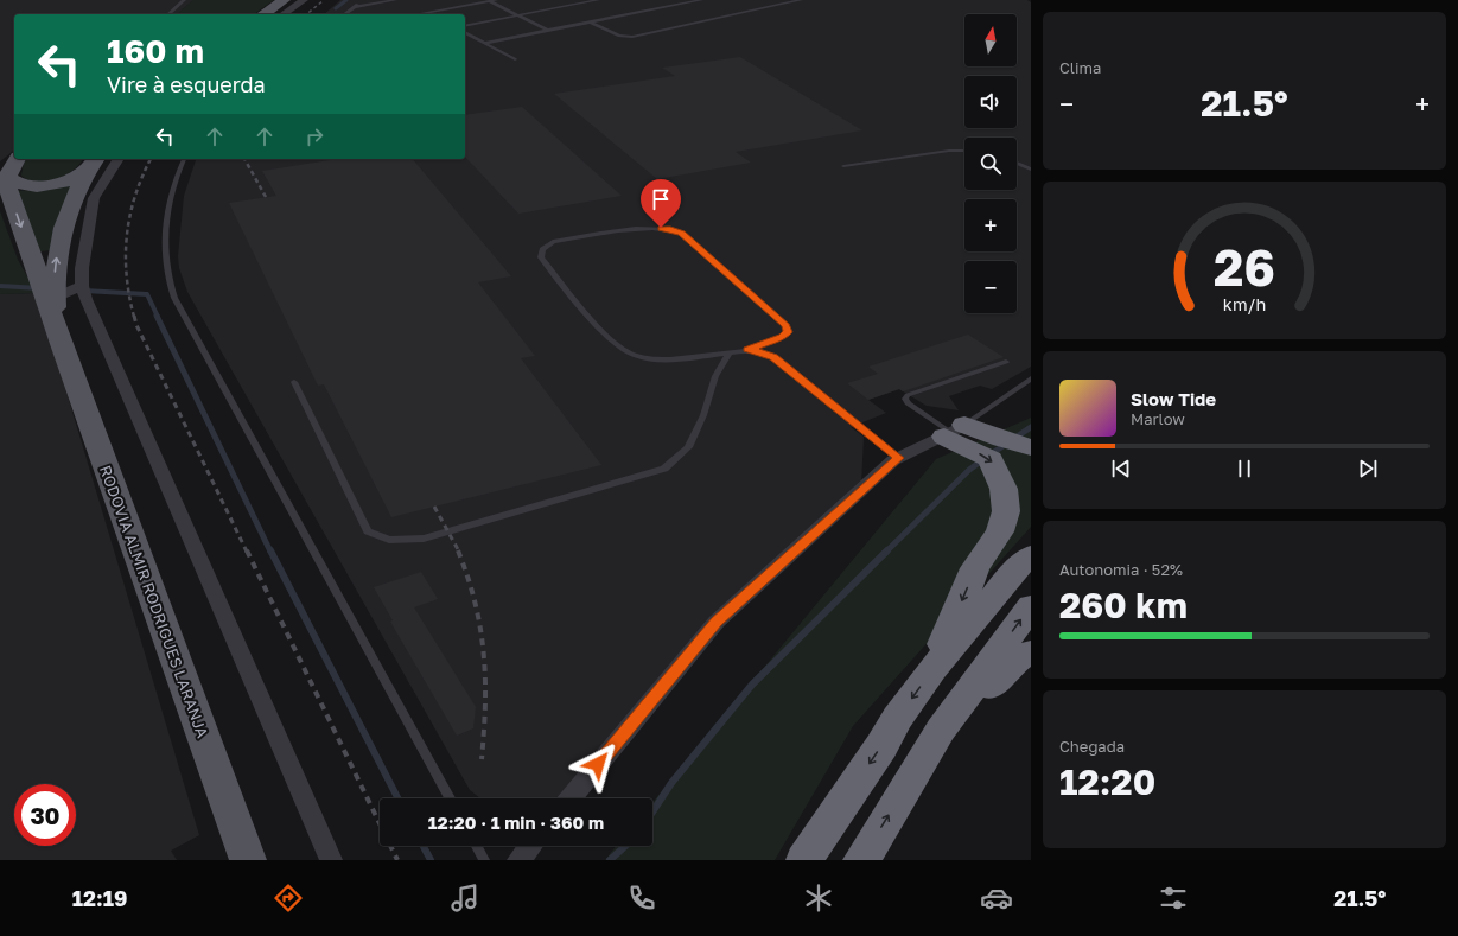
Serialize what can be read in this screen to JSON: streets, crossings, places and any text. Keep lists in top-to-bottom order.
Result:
{
  "streets": {
    "main road": ["RODOVIA ALMIR RODRIGUES LARANJA"]
  },
  "north": "top",
  "page": {
    "tile": [
      "Clima",
      ["Autonomia · 52%", "260 km"],
      ["Chegada", "12:20"]
    ],
    "map_buttons": ["+", "−"],
    "turn": ["160 m", "Vire à esquerda"],
    "heat": ["−", "21.5°", "+"],
    "song": ["Slow Tide", "Marlow"],
    "limit": "30",
    "trip": "12:20 · 1 min · 360 m",
    "tabs": ["12:19", "21.5°"],
    "gauge": ["26", "km/h"]
  }
}
